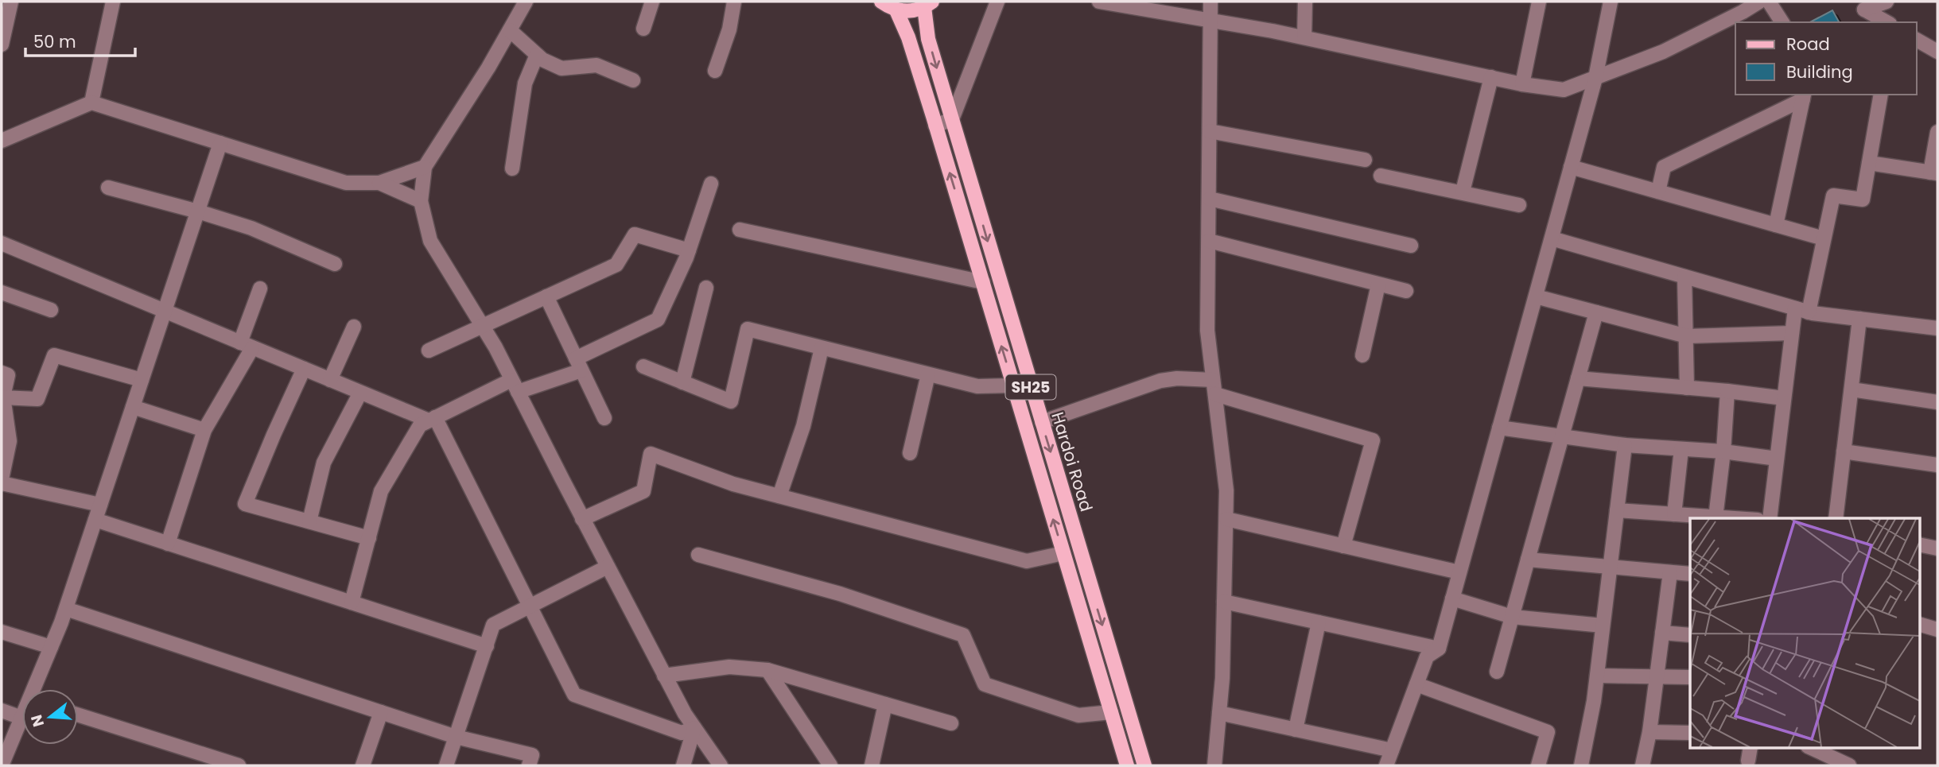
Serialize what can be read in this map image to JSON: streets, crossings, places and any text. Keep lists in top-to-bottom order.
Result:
{
  "streets": {
    "main road": ["SH25", "Hardoi Road"]
  },
  "crossings": [
    ["SH25", "Hardoi Road"]
  ],
  "legend": ["Road", "Building"],
  "scale_bar": "50 m",
  "north": "left"
}
